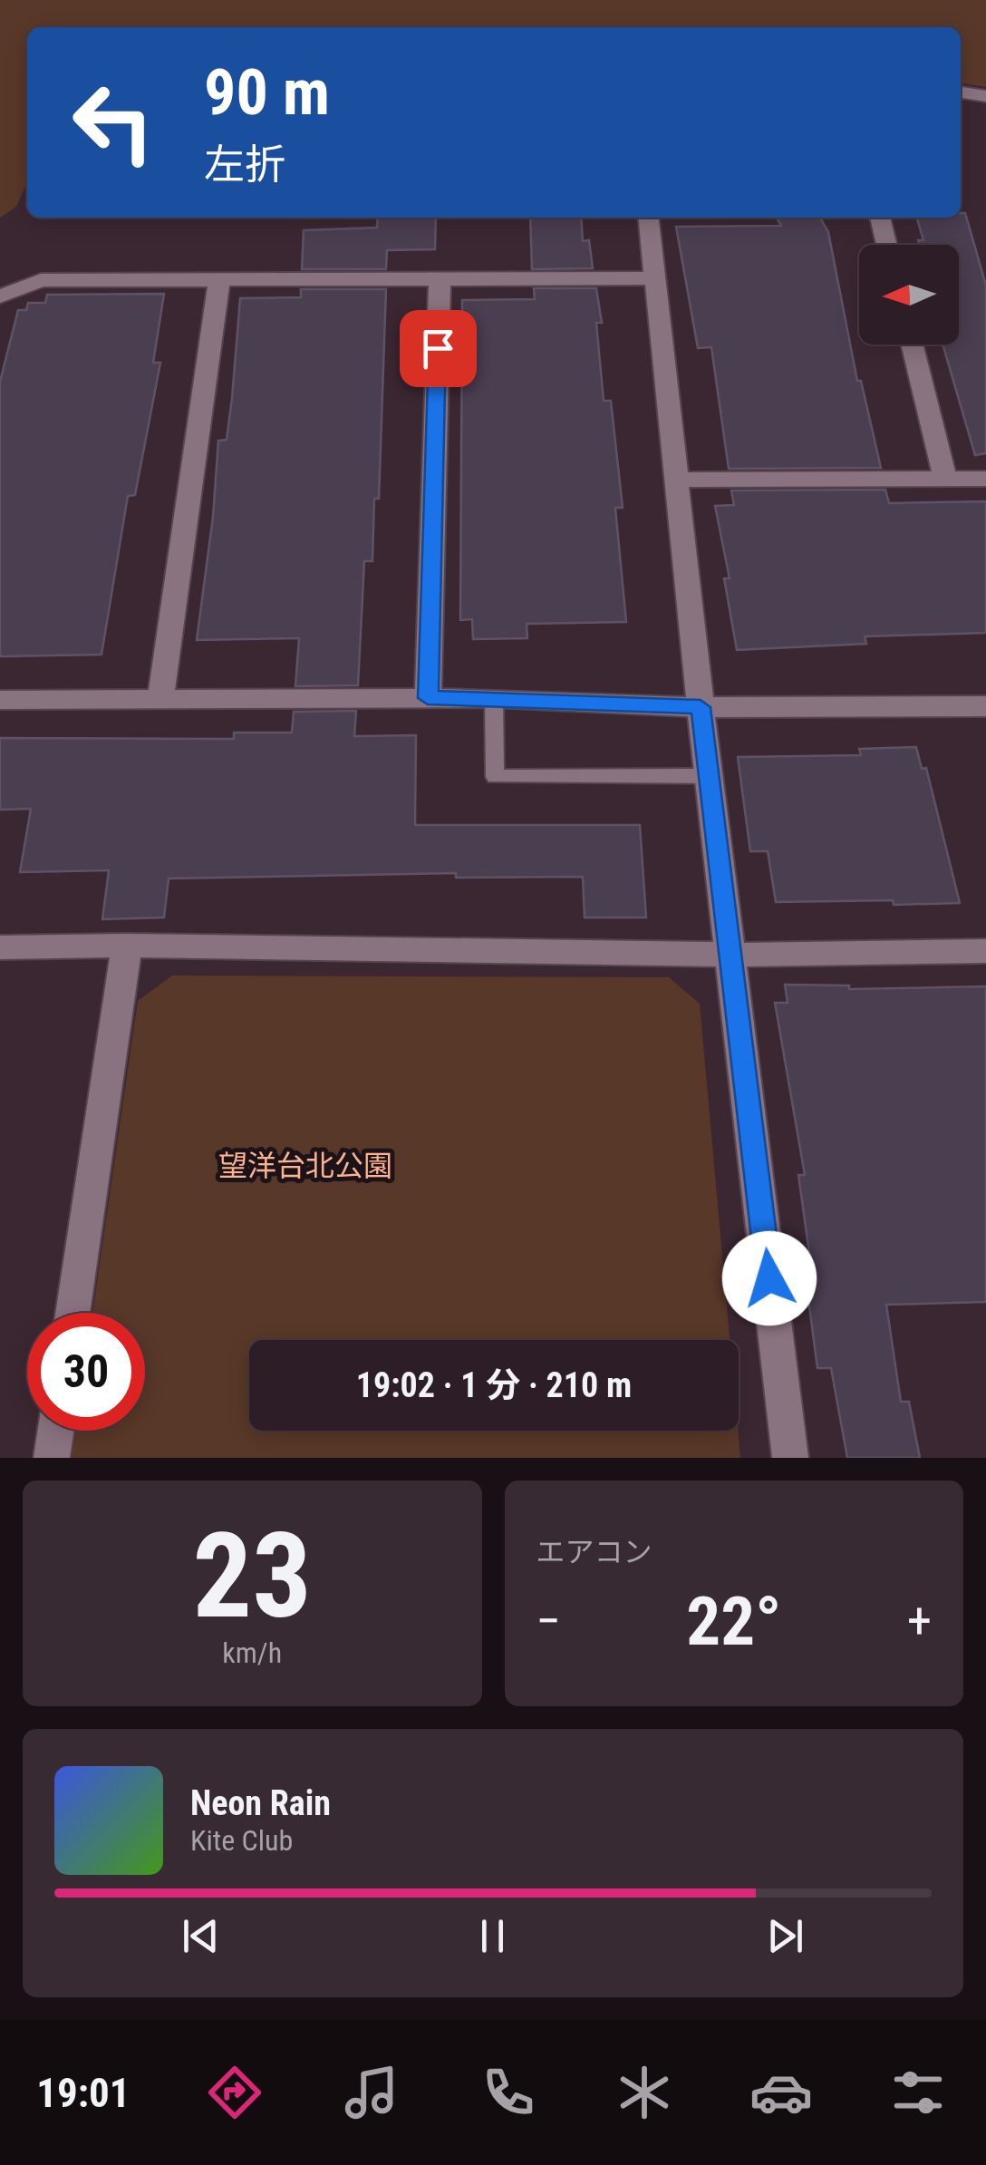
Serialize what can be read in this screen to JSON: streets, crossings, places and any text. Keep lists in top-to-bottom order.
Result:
{
  "parks": ["望洋台北公園"],
  "north": "left",
  "page": {
    "turn": ["90 m", "左折"],
    "limit": "30",
    "trip": "19:02 · 1 分 · 210 m",
    "tile": [
      ["23", "km/h"],
      "エアコン"
    ],
    "heat": ["−", "22°", "+"],
    "song": ["Neon Rain", "Kite Club"],
    "tabs": "19:01"
  }
}
